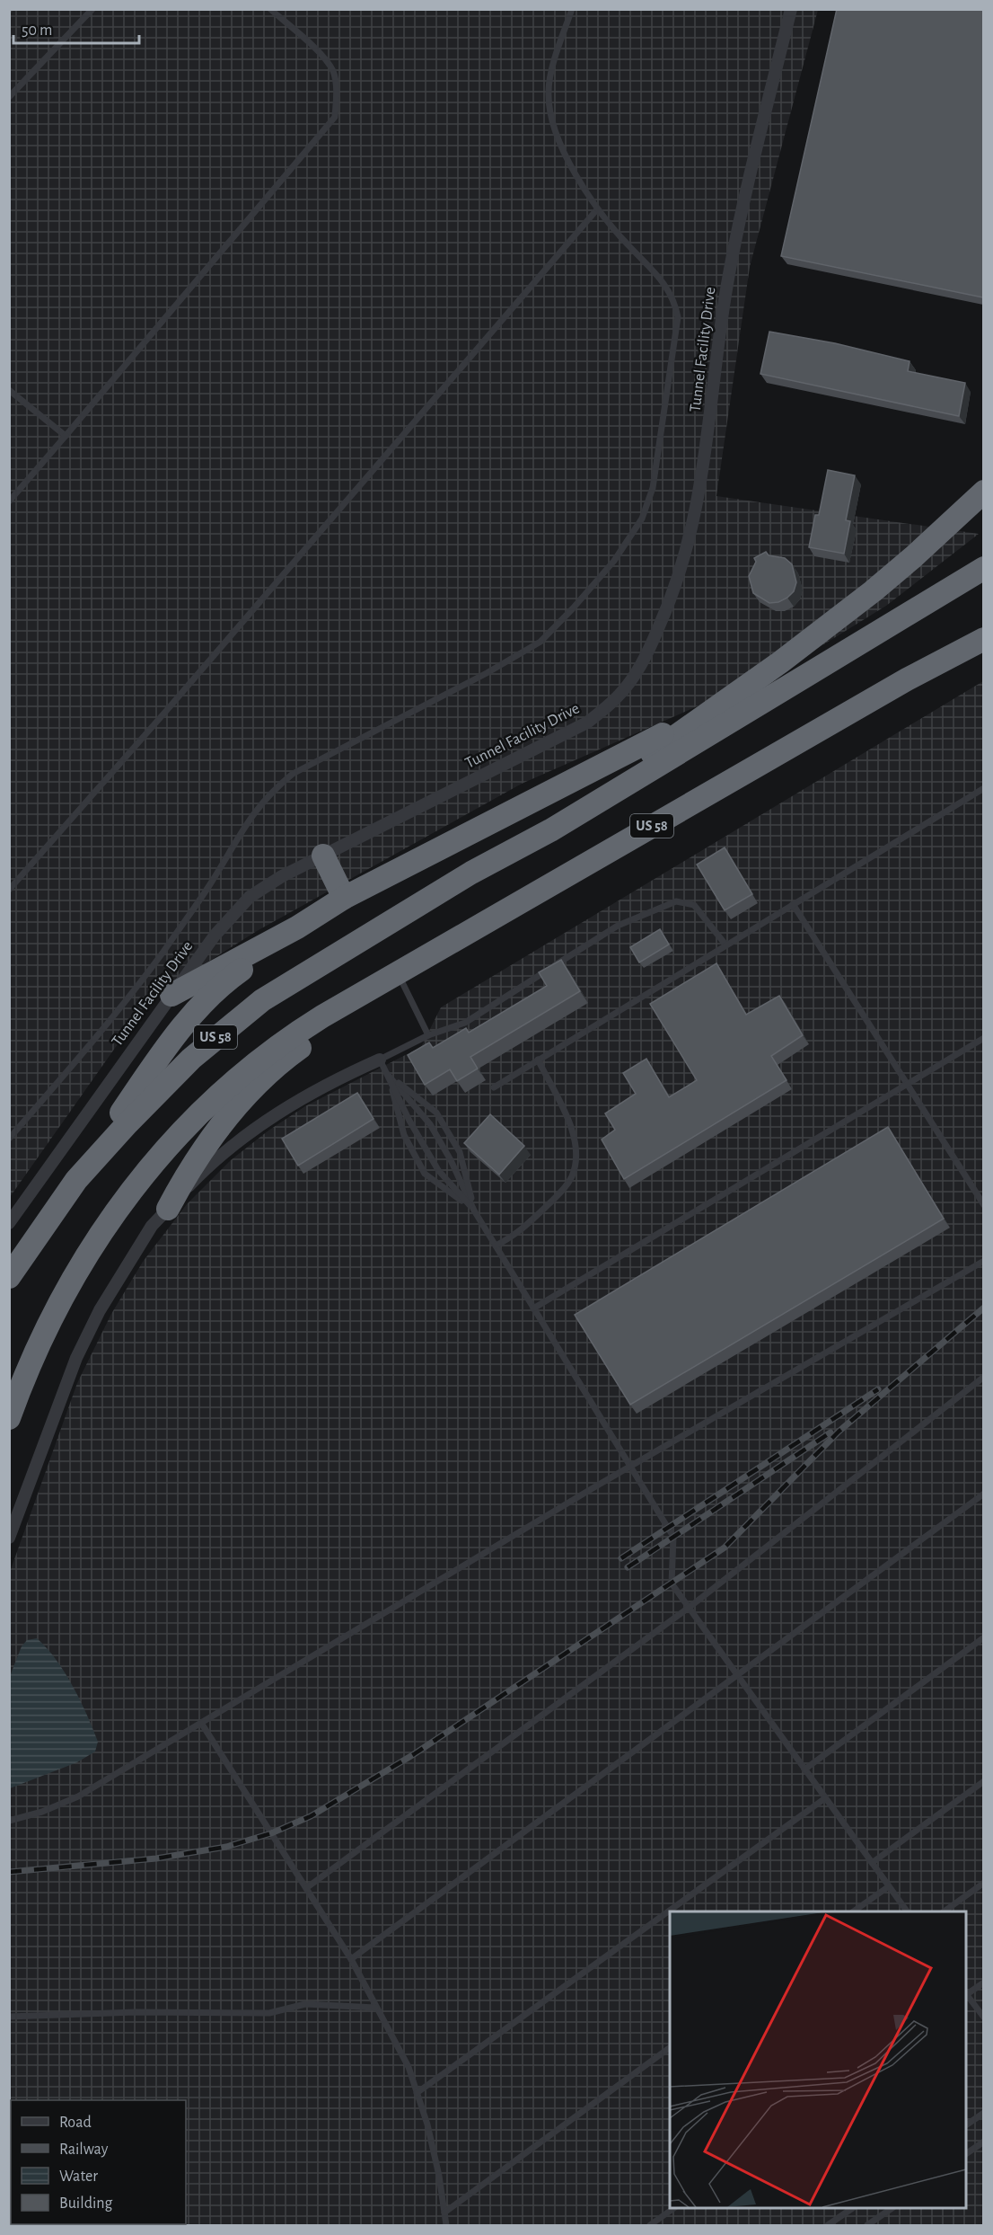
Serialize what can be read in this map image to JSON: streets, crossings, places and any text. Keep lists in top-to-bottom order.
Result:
{
  "streets": {
    "highway": ["US 58"],
    "street": ["Tunnel Facility Drive"]
  },
  "legend": [
    "Road",
    "Railway",
    "Water",
    "Building"
  ],
  "scale_bar": "50 m"
}
